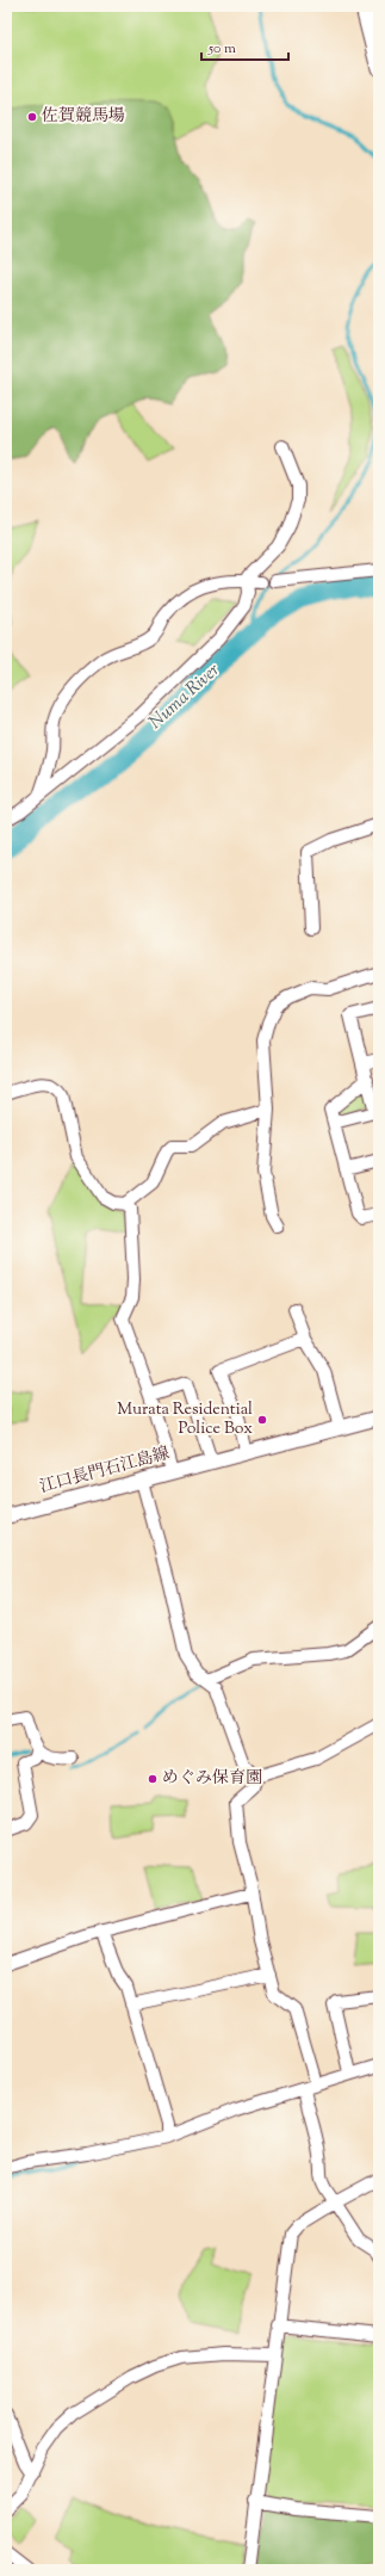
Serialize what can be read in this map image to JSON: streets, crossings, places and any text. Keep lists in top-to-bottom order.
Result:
{
  "streets": {
    "main road": ["江口長門石江島線"]
  },
  "water": ["Numa River"],
  "places": ["佐賀競馬場", "Murata Residential Police Box", "めぐみ保育園"],
  "scale_bar": "50 m"
}
